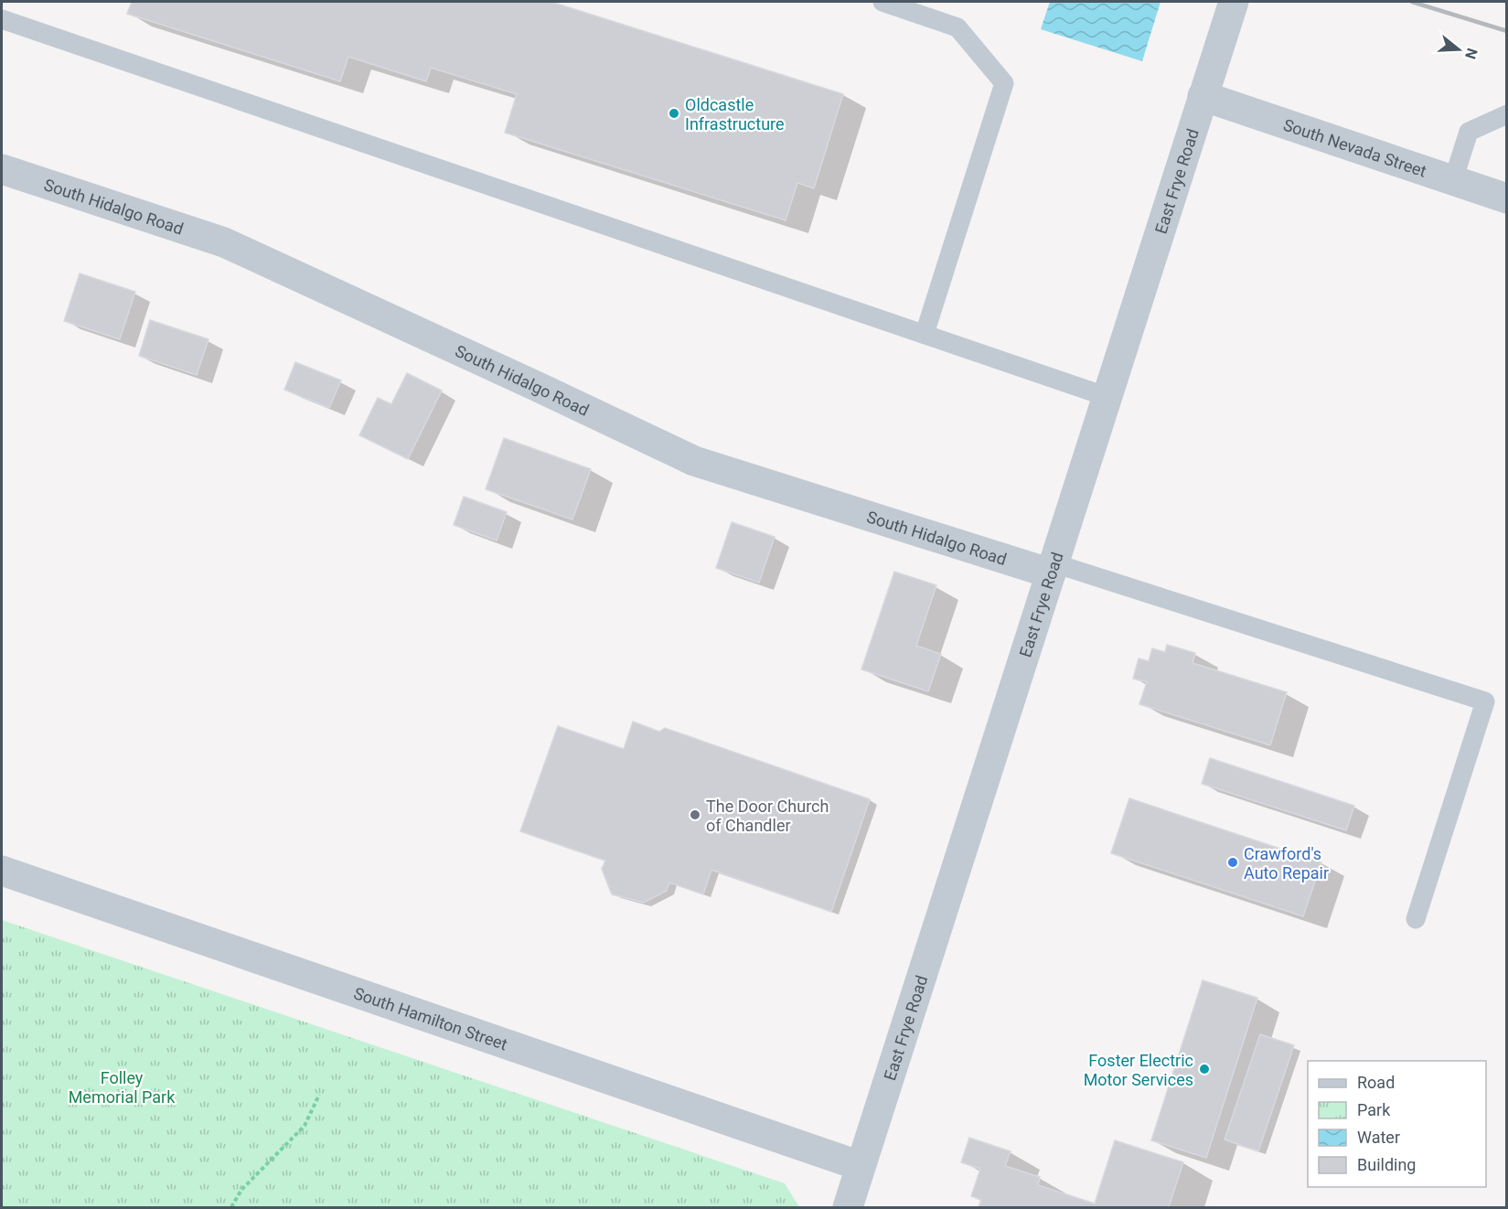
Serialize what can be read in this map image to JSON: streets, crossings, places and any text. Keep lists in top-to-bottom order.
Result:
{
  "streets": {
    "street": [
      "South Nevada Street",
      "East Frye Road",
      "South Hidalgo Road",
      "South Hamilton Street"
    ]
  },
  "crossings": [
    ["South Nevada Street", "East Frye Road"],
    ["East Frye Road", "South Hidalgo Road"],
    ["East Frye Road", "South Hamilton Street"]
  ],
  "parks": ["Folley Memorial Park"],
  "places": [
    "Oldcastle Infrastructure",
    "The Door Church of Chandler",
    "Crawford's Auto Repair",
    "Foster Electric Motor Services"
  ],
  "legend": [
    "Road",
    "Park",
    "Water",
    "Building"
  ],
  "north": "right"
}
